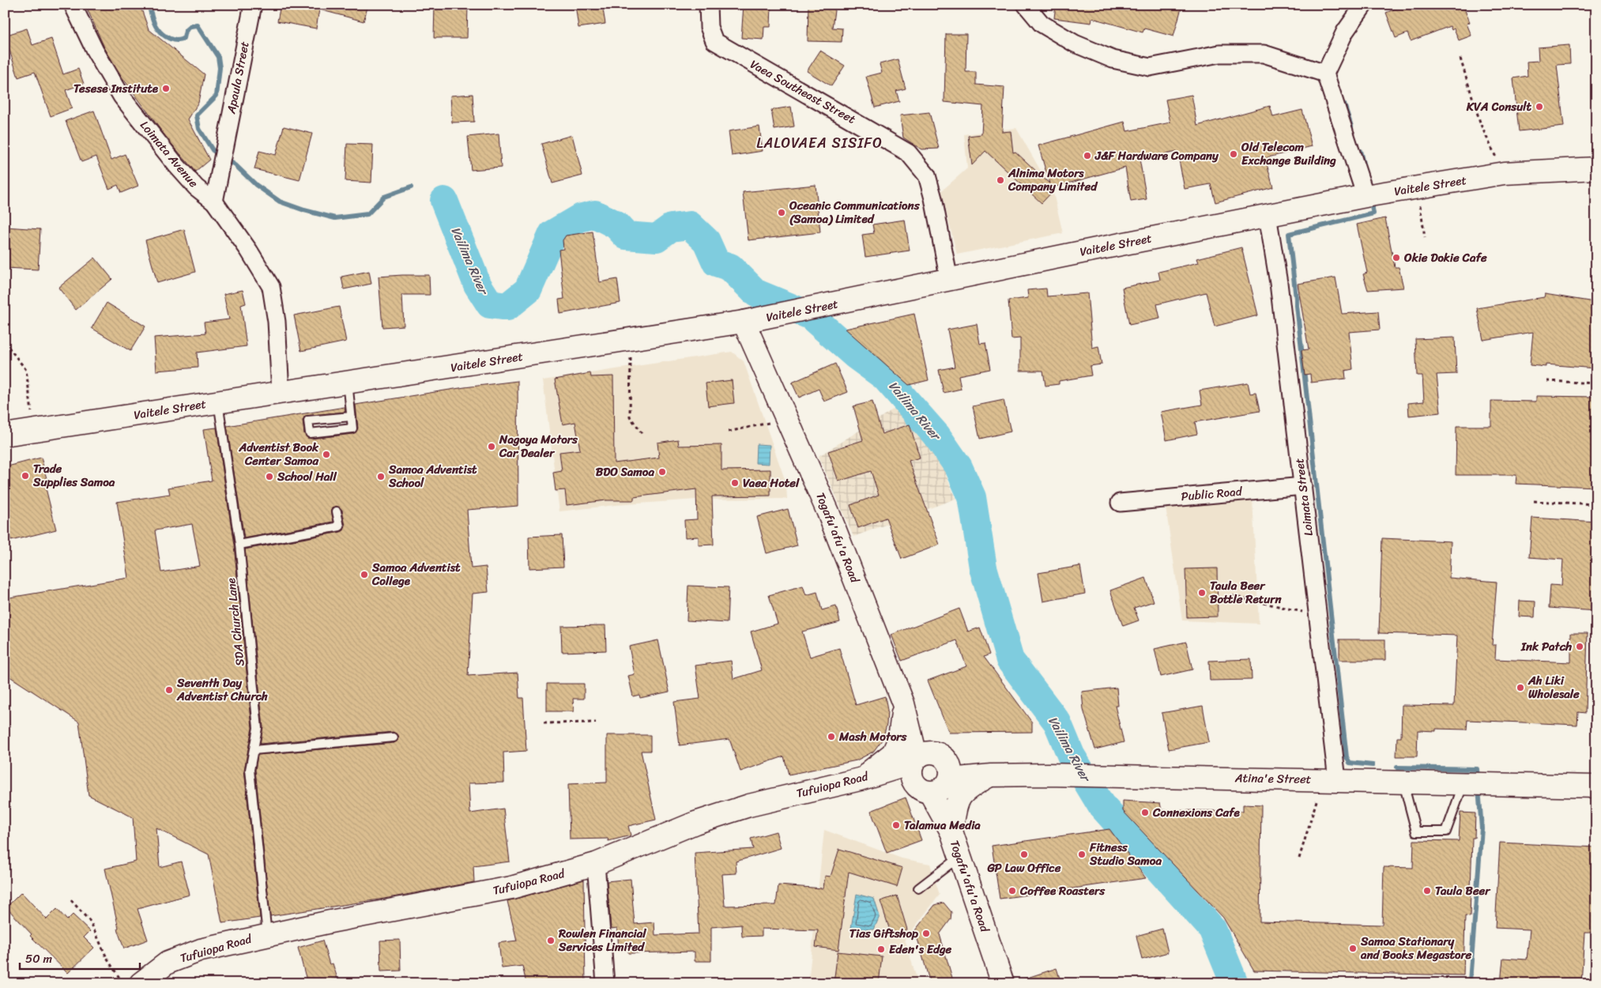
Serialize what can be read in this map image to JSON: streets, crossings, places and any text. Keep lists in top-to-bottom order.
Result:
{
  "streets": {
    "main road": [
      "Vaitele Street",
      "Togafu'afu'a Road",
      "Atina'e Street",
      "Tufuiopa Road"
    ],
    "street": [
      "Apaula Street",
      "Vaea Southeast Street",
      "Loimata Avenue",
      "Public Road",
      "Loimata Street"
    ],
    "lane": ["SDA Church Lane"]
  },
  "crossings": [
    ["Apaula Street", "Loimata Avenue"],
    ["Vaea Southeast Street", "Vaitele Street"],
    ["Loimata Avenue", "Vaitele Street"],
    ["Vaitele Street", "Loimata Street"],
    ["Vaitele Street", "Togafu'afu'a Road"],
    ["Vaitele Street", "SDA Church Lane"],
    ["Public Road", "Loimata Street"],
    ["Loimata Street", "Atina'e Street"],
    ["Togafu'afu'a Road", "Tufuiopa Road"],
    ["SDA Church Lane", "Tufuiopa Road"]
  ],
  "districts": ["LALOVAEA SISIFO"],
  "water": ["Vailima River"],
  "places": [
    "Tesese Institute",
    "KVA Consult",
    "Old Telecom Exchange Building",
    "J&F Hardware Company",
    "Alnima Motors Company Limited",
    "Oceanic Communications (Samoa) Limited",
    "Okie Dokie Cafe",
    "Nagoya Motors Car Dealer",
    "Adventist Book Center Samoa",
    "BDO Samoa",
    "Trade Supplies Samoa",
    "School Hall",
    "Samoa Adventist School",
    "Vaea Hotel",
    "Samoa Adventist College",
    "Taula Beer Bottle Return",
    "Ink Patch",
    "Ah Liki Wholesale",
    "Seventh Day Adventist Church",
    "Mash Motors",
    "Connexions Cafe",
    "Talamua Media",
    "GP Law Office",
    "Fitness Studio Samoa",
    "Coffee Roasters",
    "Taula Beer",
    "Tias Giftshop",
    "Rowlen Financial Services Limited",
    "Samoa Stationary and Books Megastore",
    "Eden's Edge"
  ],
  "scale_bar": "50 m"
}
